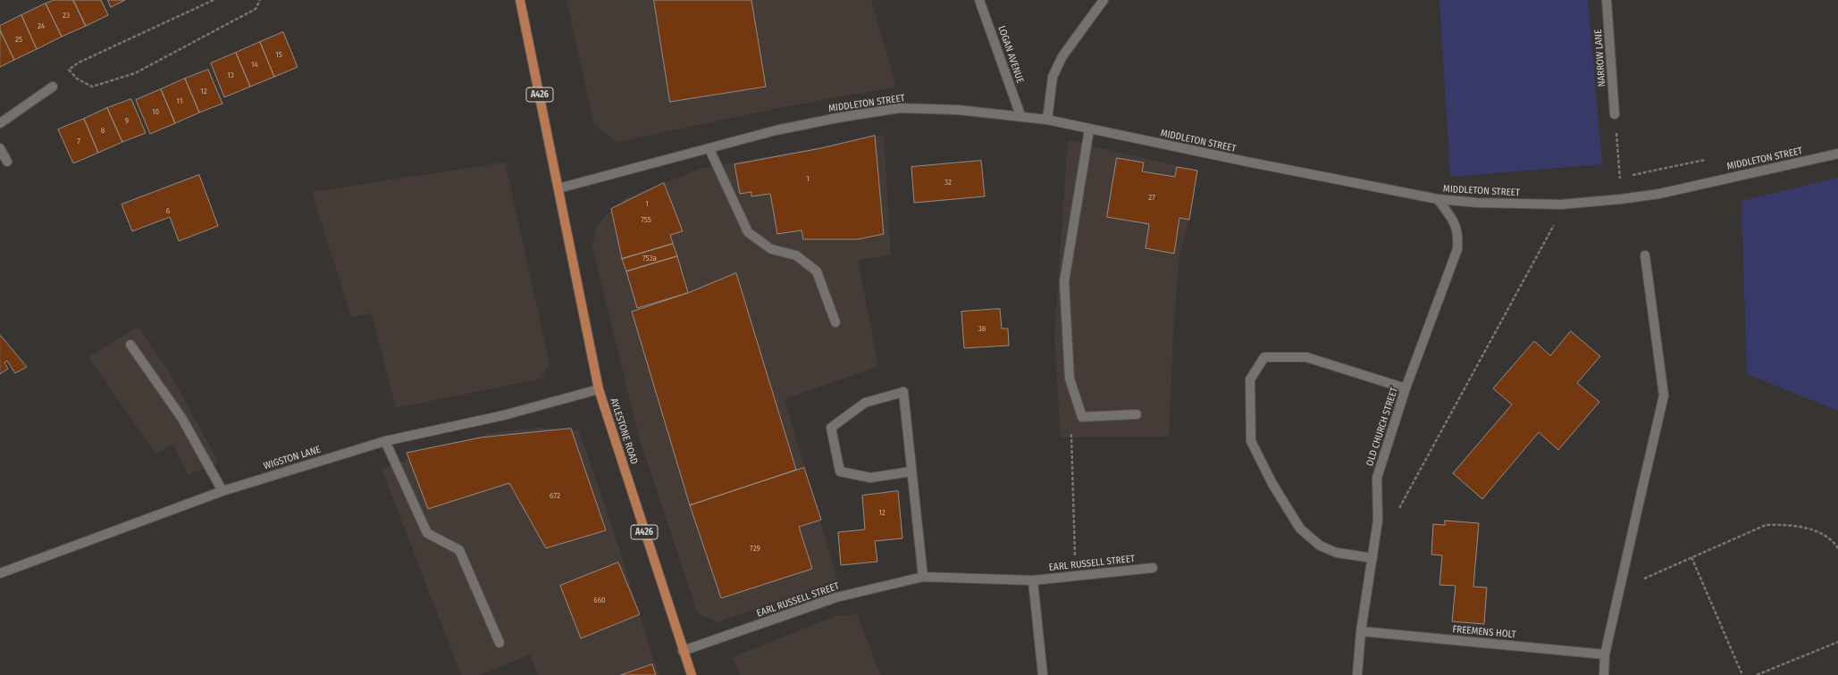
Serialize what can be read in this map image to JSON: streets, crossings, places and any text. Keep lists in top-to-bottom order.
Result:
{
  "streets": {
    "main road": ["A426", "AYLESTONE ROAD"],
    "street": [
      "LOGAN AVENUE",
      "NARROW LANE",
      "MIDDLETON STREET",
      "OLD CHURCH STREET",
      "WIGSTON LANE",
      "EARL RUSSELL STREET",
      "FREEMENS HOLT"
    ]
  },
  "crossings": [
    ["LOGAN AVENUE", "MIDDLETON STREET"],
    ["A426", "MIDDLETON STREET"],
    ["A426", "AYLESTONE ROAD"],
    ["MIDDLETON STREET", "OLD CHURCH STREET"],
    ["MIDDLETON STREET", "AYLESTONE ROAD"],
    ["OLD CHURCH STREET", "FREEMENS HOLT"],
    ["AYLESTONE ROAD", "WIGSTON LANE"],
    ["AYLESTONE ROAD", "EARL RUSSELL STREET"]
  ],
  "house_numbers": [
    "23",
    "24",
    "25",
    "15",
    "14",
    "13",
    "12",
    "11",
    "10",
    "9",
    "8",
    "7",
    "1",
    "32",
    "27",
    "1",
    "6",
    "755",
    "753a",
    "38",
    "672",
    "12",
    "729",
    "660"
  ]
}
